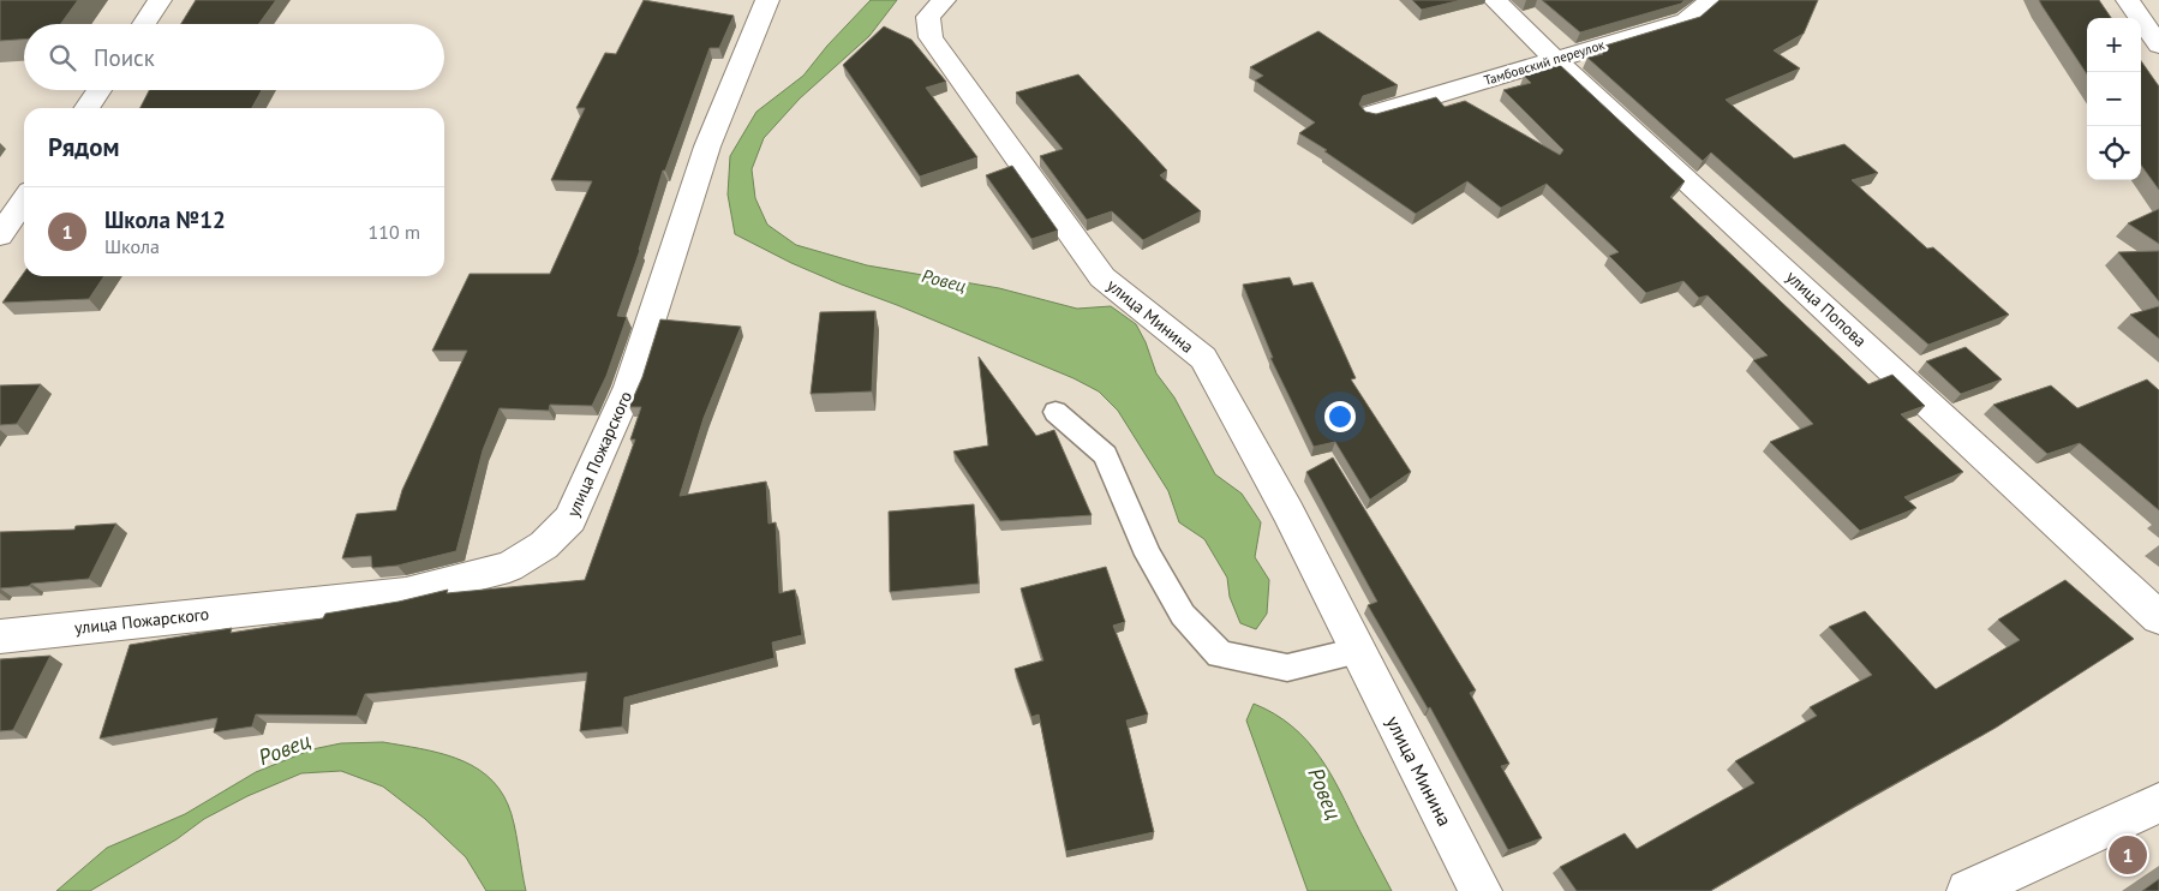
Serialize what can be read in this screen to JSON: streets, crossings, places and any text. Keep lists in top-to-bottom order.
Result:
{
  "streets": {
    "street": [
      "Тамбовский переулок",
      "улица Попова",
      "улица Минина",
      "улица Пожарского"
    ]
  },
  "crossings": [
    ["Тамбовский переулок", "улица Попова"]
  ],
  "water": ["Ровец"],
  "page": {
    "map_buttons": ["+", "−"],
    "search": "Поиск",
    "heading": "Рядом",
    "list": [
      {
        "mark": "1",
        "name": "Школа №12",
        "note": "Школа",
        "value": "110 m"
      }
    ],
    "pins": "1"
  }
}
